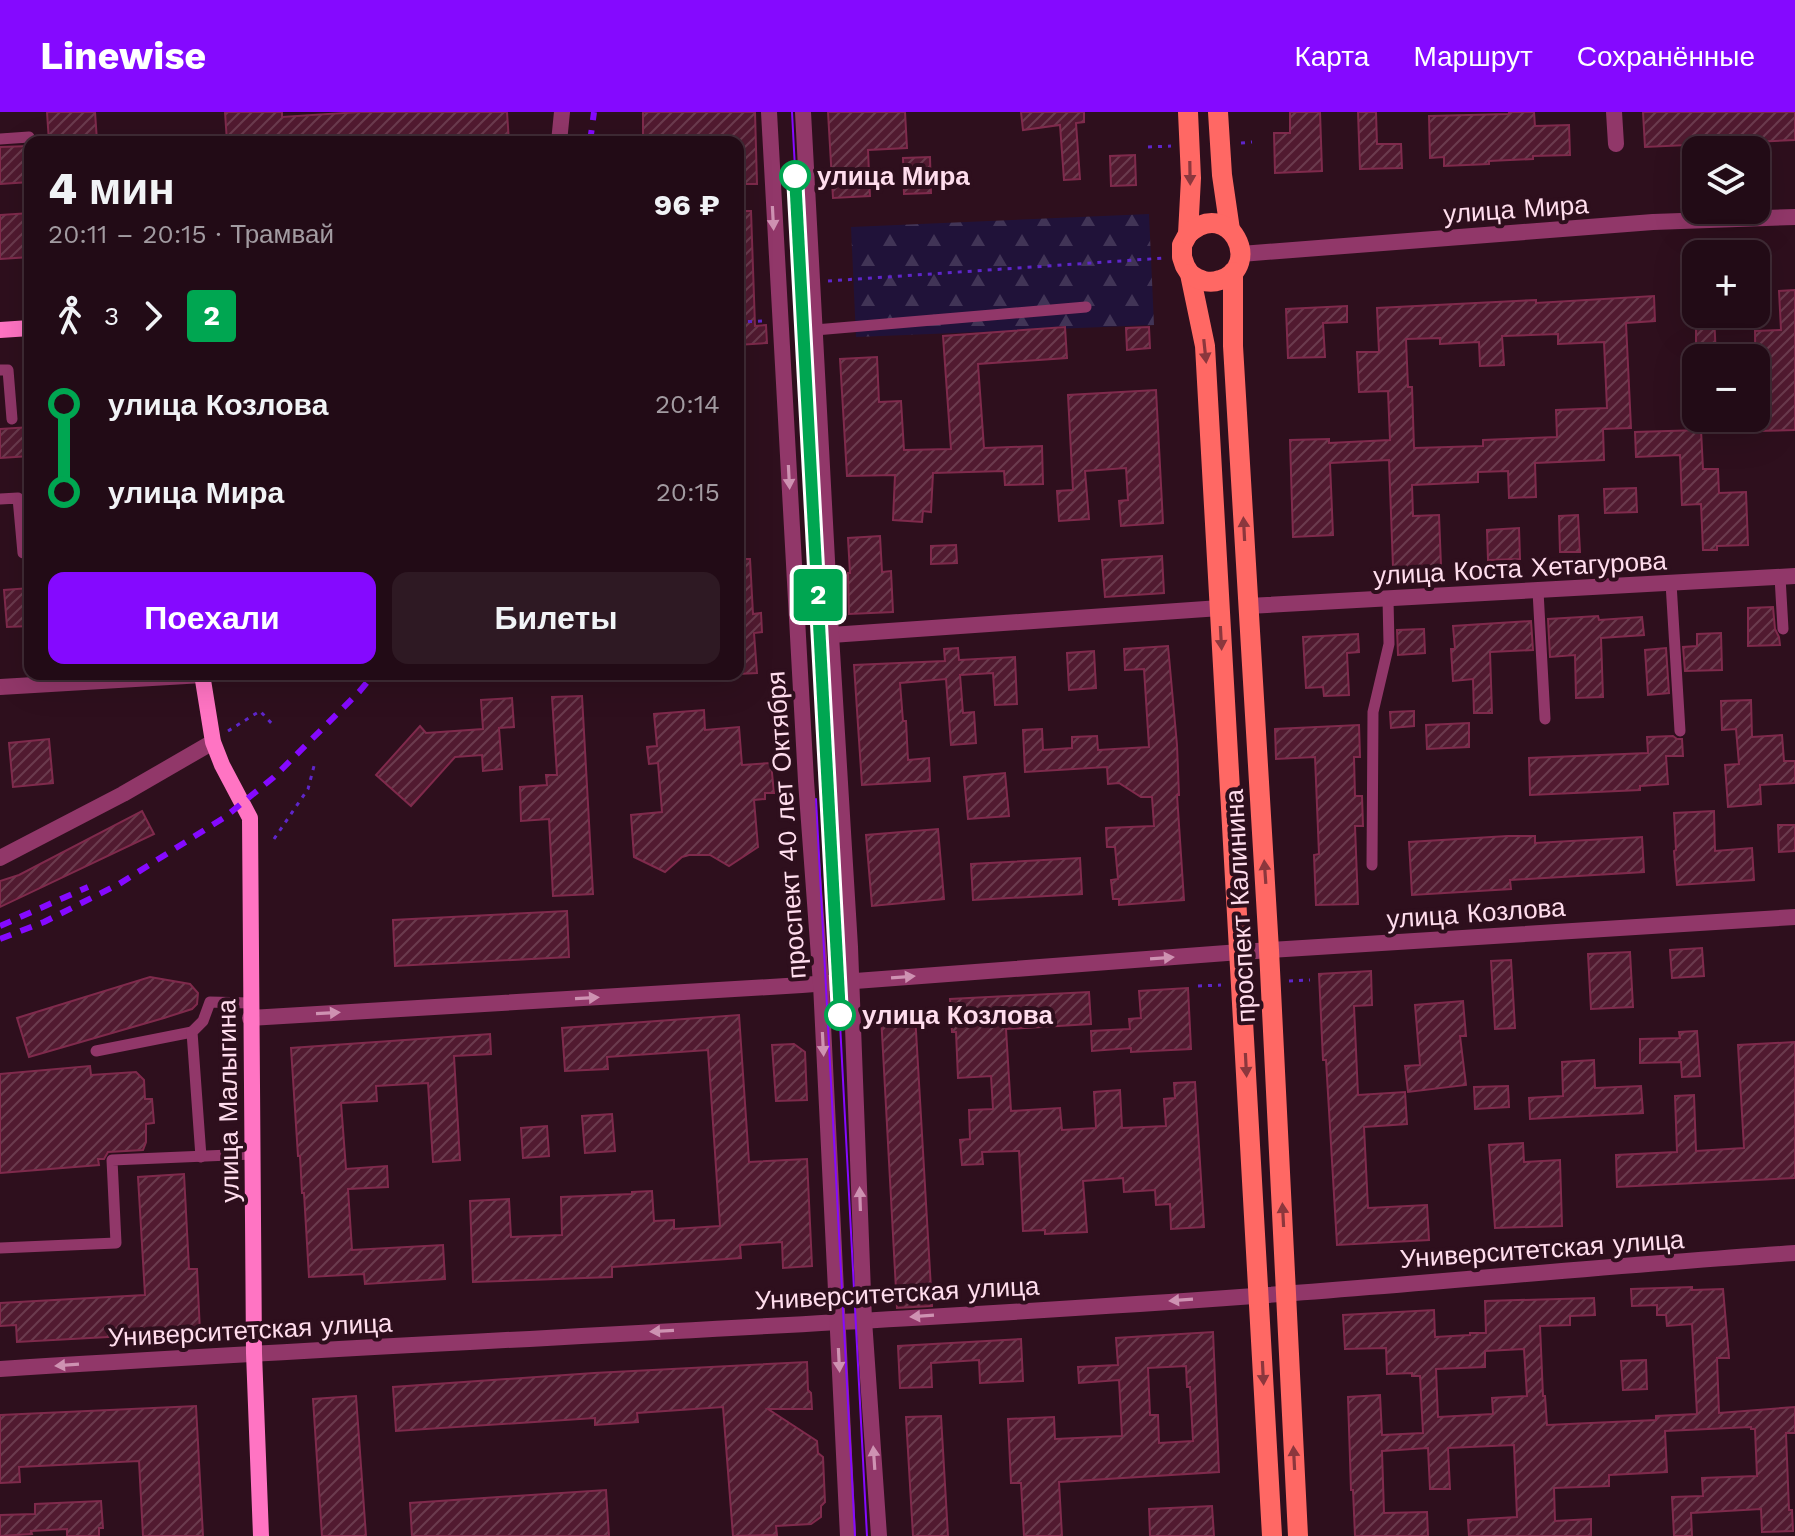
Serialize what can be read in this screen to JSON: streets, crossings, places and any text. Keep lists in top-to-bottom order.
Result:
{
  "streets": {
    "main road": ["проспект Калинина", "улица Малыгина"],
    "street": [
      "улица Мира",
      "улица Коста Хетагурова",
      "проспект 40 лет Октября",
      "улица Козлова",
      "Университетская улица"
    ]
  },
  "crossings": [
    ["улица Мира", "проспект Калинина"],
    ["улица Коста Хетагурова", "проспект Калинина"],
    ["проспект 40 лет Октября", "улица Козлова"],
    ["проспект 40 лет Октября", "Университетская улица"],
    ["проспект Калинина", "улица Козлова"],
    ["проспект Калинина", "Университетская улица"],
    ["улица Козлова", "улица Малыгина"],
    ["улица Малыгина", "Университетская улица"]
  ],
  "one_way": ["улица Козлова", "Университетская улица"],
  "places": ["улица Мира", "улица Козлова"],
  "lines": ["tram line 2"],
  "page": {
    "header": "Linewise",
    "nav": ["Карта", "Маршрут", "Сохранённые"],
    "on_map": "2",
    "map_buttons": ["+", "−"],
    "heading": ["4 мин", "20:11 – 20:15 · Трамвай", "96 ₽"],
    "legs": ["3", "2"],
    "list": [
      {
        "name": "улица Козлова",
        "value": "20:14"
      },
      {
        "name": "улица Мира",
        "value": "20:15"
      }
    ],
    "buttons": ["Поехали", "Билеты"]
  }
}
